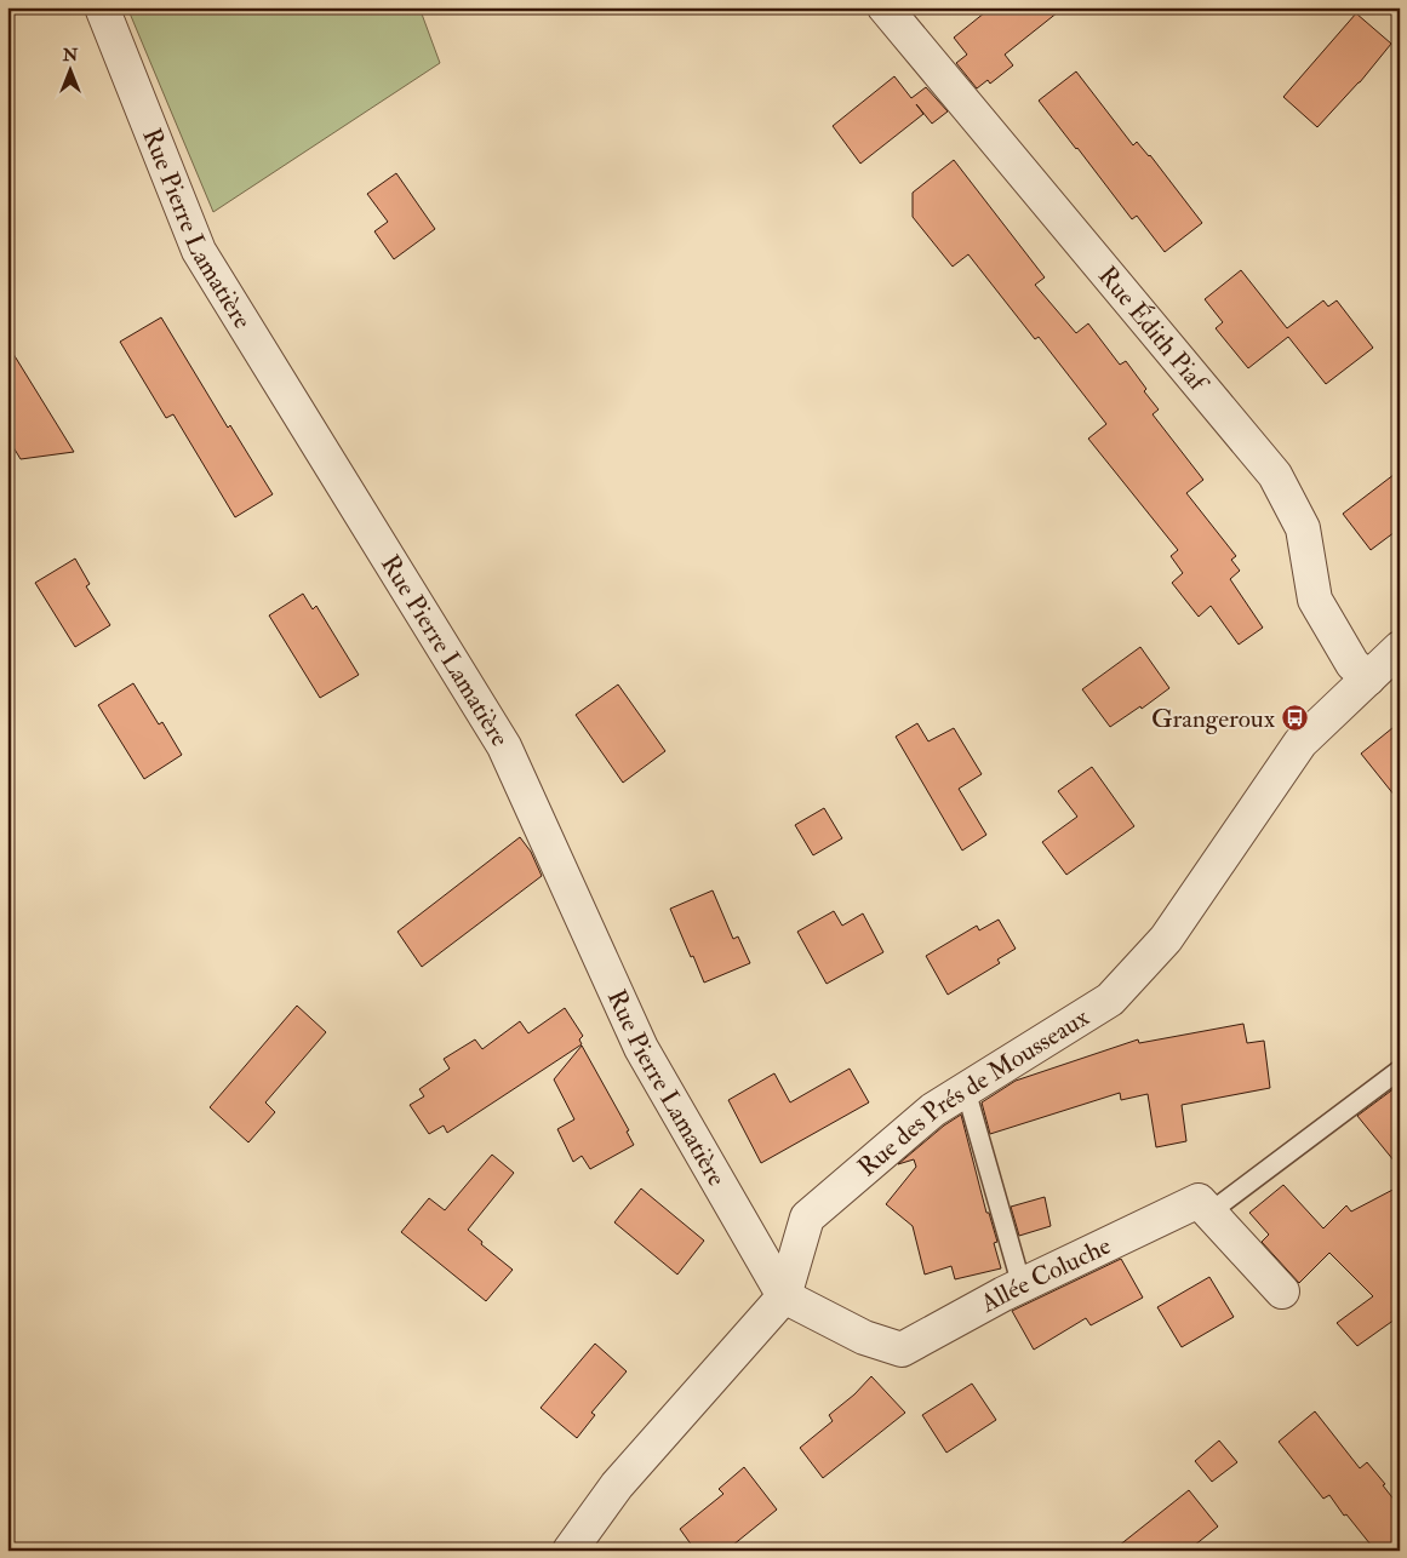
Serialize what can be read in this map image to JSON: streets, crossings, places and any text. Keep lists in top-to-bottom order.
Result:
{
  "streets": {
    "street": [
      "Rue Pierre Lamatière",
      "Rue Édith Piaf",
      "Rue des Prés de Mousseaux",
      "Allée Coluche"
    ]
  },
  "crossings": [
    ["Rue Pierre Lamatière", "Rue des Prés de Mousseaux"],
    ["Rue Pierre Lamatière", "Allée Coluche"],
    ["Rue Édith Piaf", "Rue des Prés de Mousseaux"],
    ["Rue des Prés de Mousseaux", "Allée Coluche"]
  ],
  "places": {
    "bus stop": ["Grangeroux"]
  },
  "north": "top"
}
